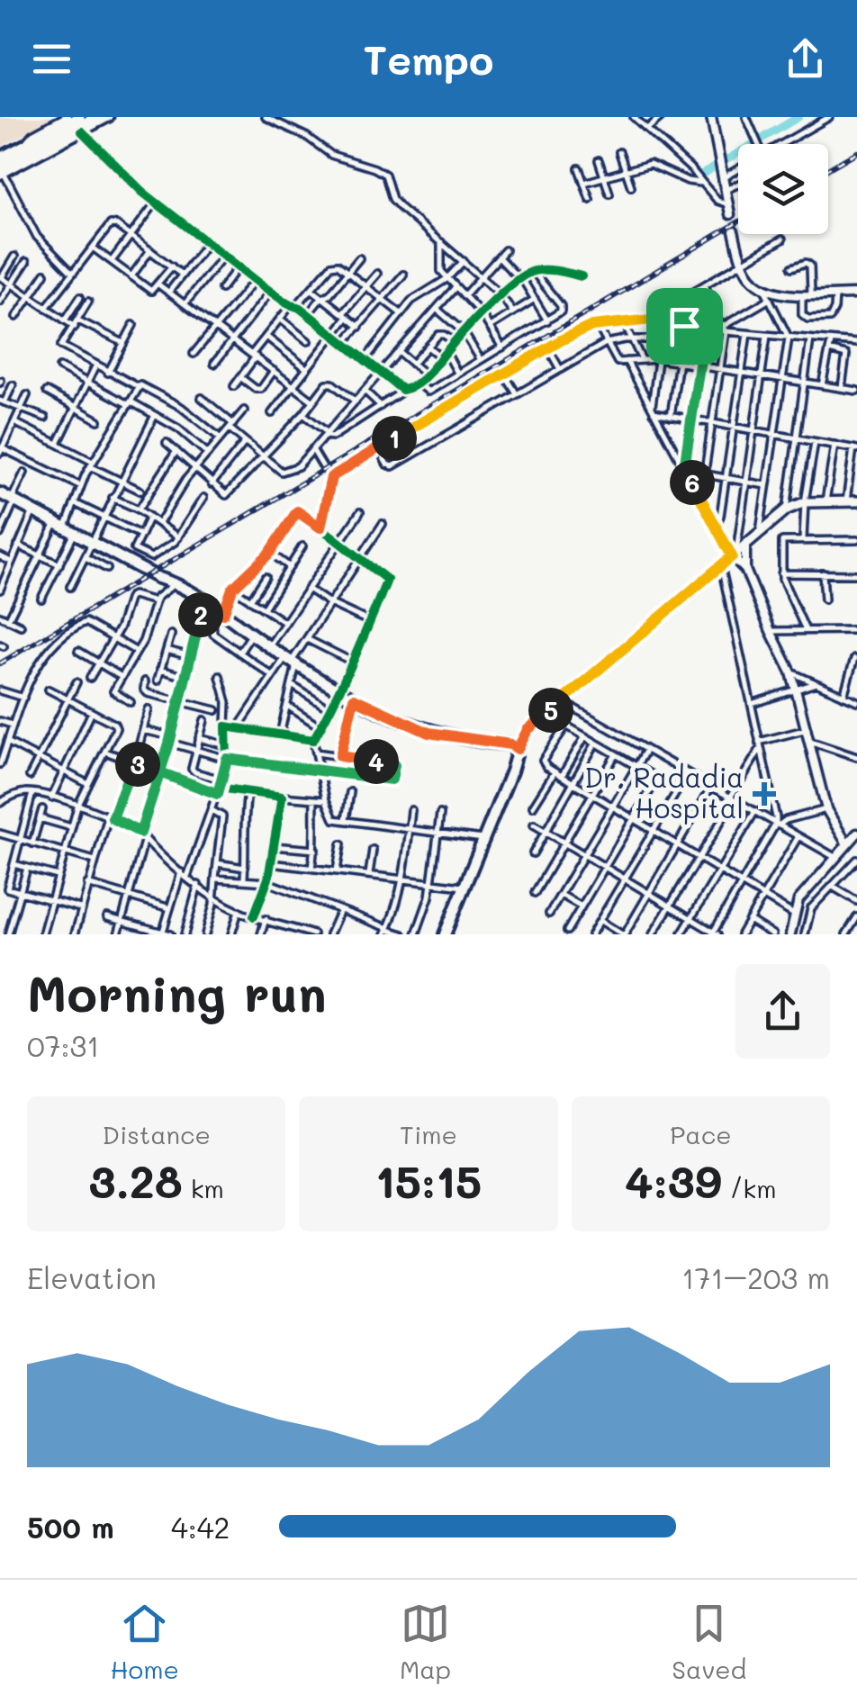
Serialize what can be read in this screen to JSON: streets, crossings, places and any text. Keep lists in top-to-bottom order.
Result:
{
  "places": {
    "health": ["Dr. Radadia Hospital"]
  },
  "page": {
    "header": "Tempo",
    "pins": [
      "1",
      "6",
      "2",
      "5",
      "4",
      "3"
    ],
    "heading": ["Morning run", "07:31"],
    "stats": [
      ["Distance", "3.28 km"],
      ["Time", "15:15"],
      ["Pace", "4:39 /km"]
    ],
    "chart": ["Elevation", "171–203 m"],
    "list": [
      {
        "name": "500 m",
        "note": "4:42"
      }
    ],
    "tabs": ["Home", "Map", "Saved"]
  }
}
